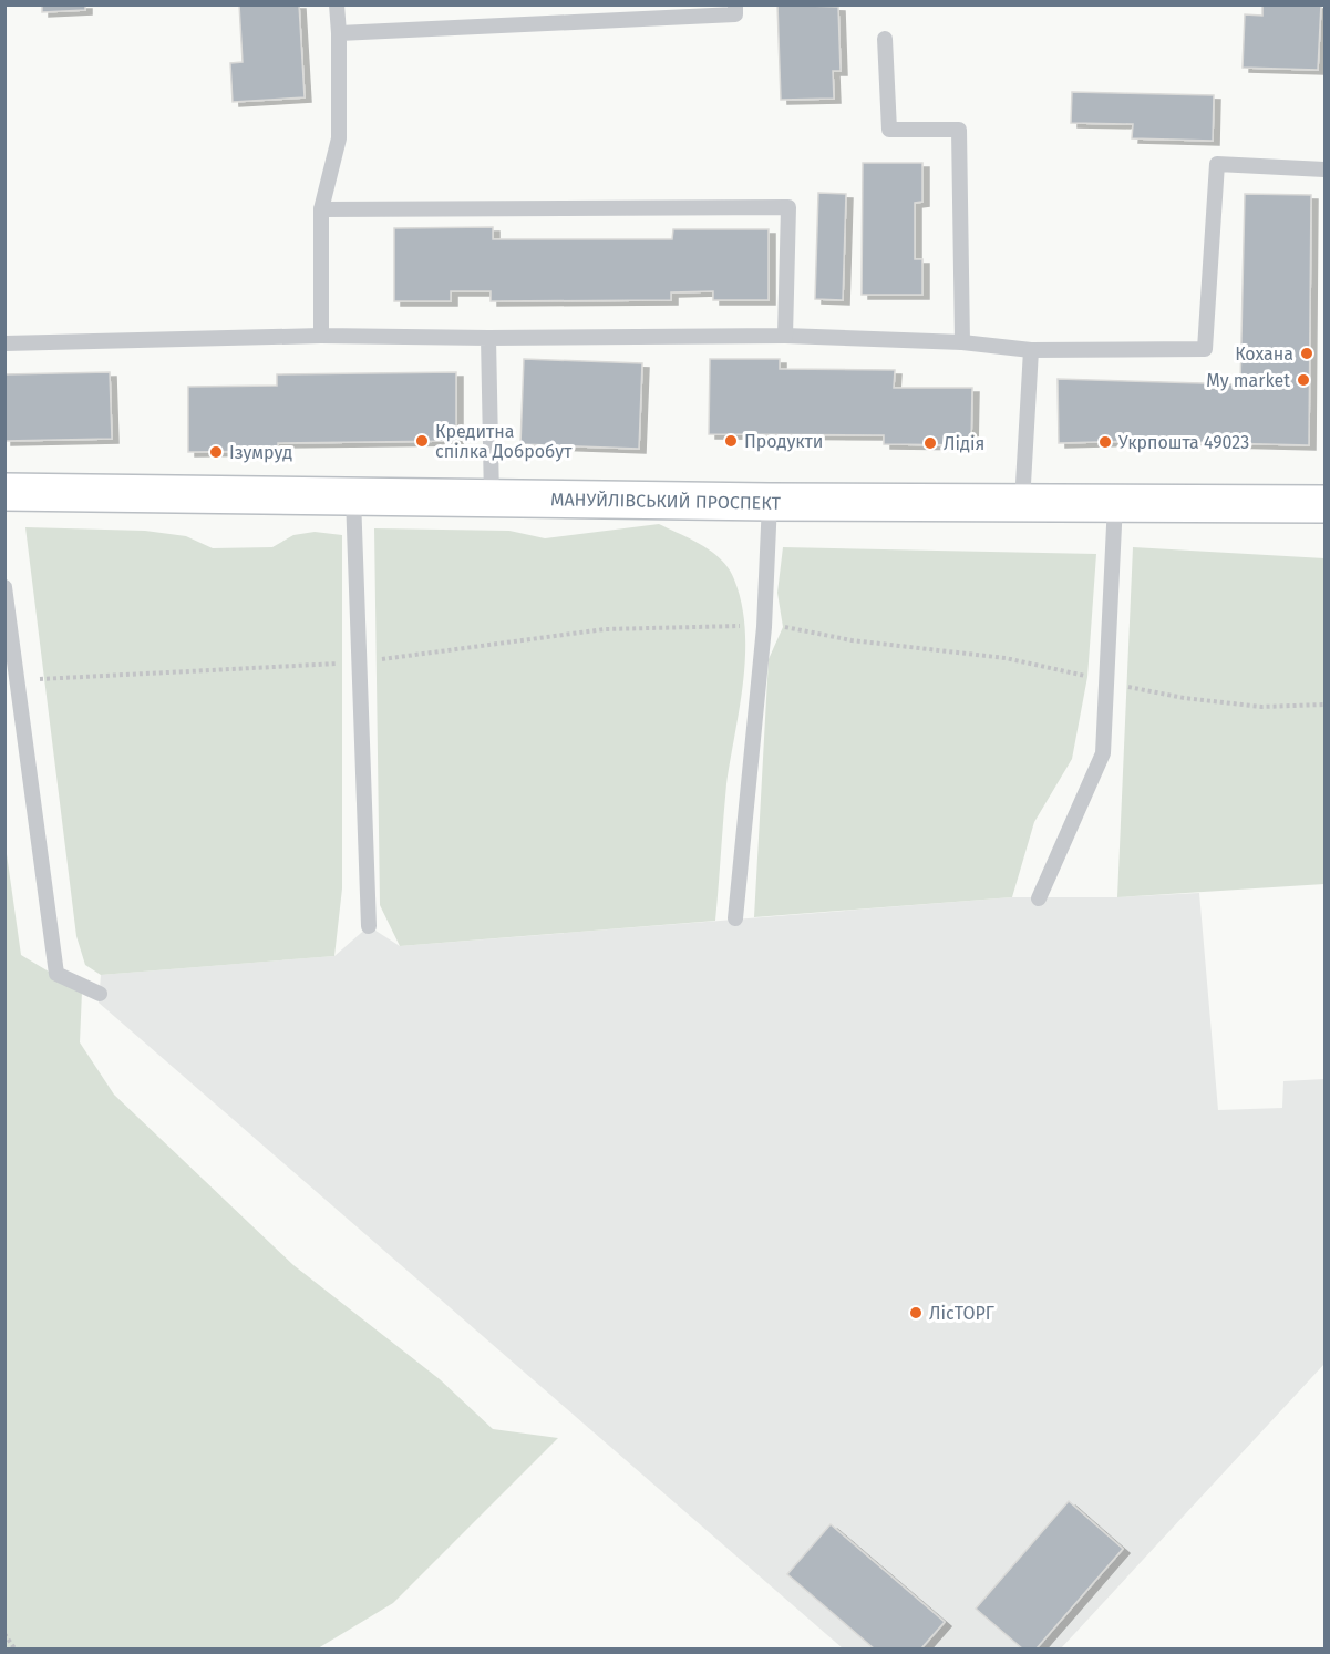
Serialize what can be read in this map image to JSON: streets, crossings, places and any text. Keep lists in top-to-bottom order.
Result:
{
  "streets": {
    "main road": ["МАНУЙЛІВСЬКИЙ ПРОСПЕКТ"]
  },
  "places": [
    "Кохана",
    "My market",
    "Кредитна спілка Добробут",
    "Продукти",
    "Укрпошта 49023",
    "Лідія",
    "Ізумруд",
    "ЛісТОРГ"
  ]
}
